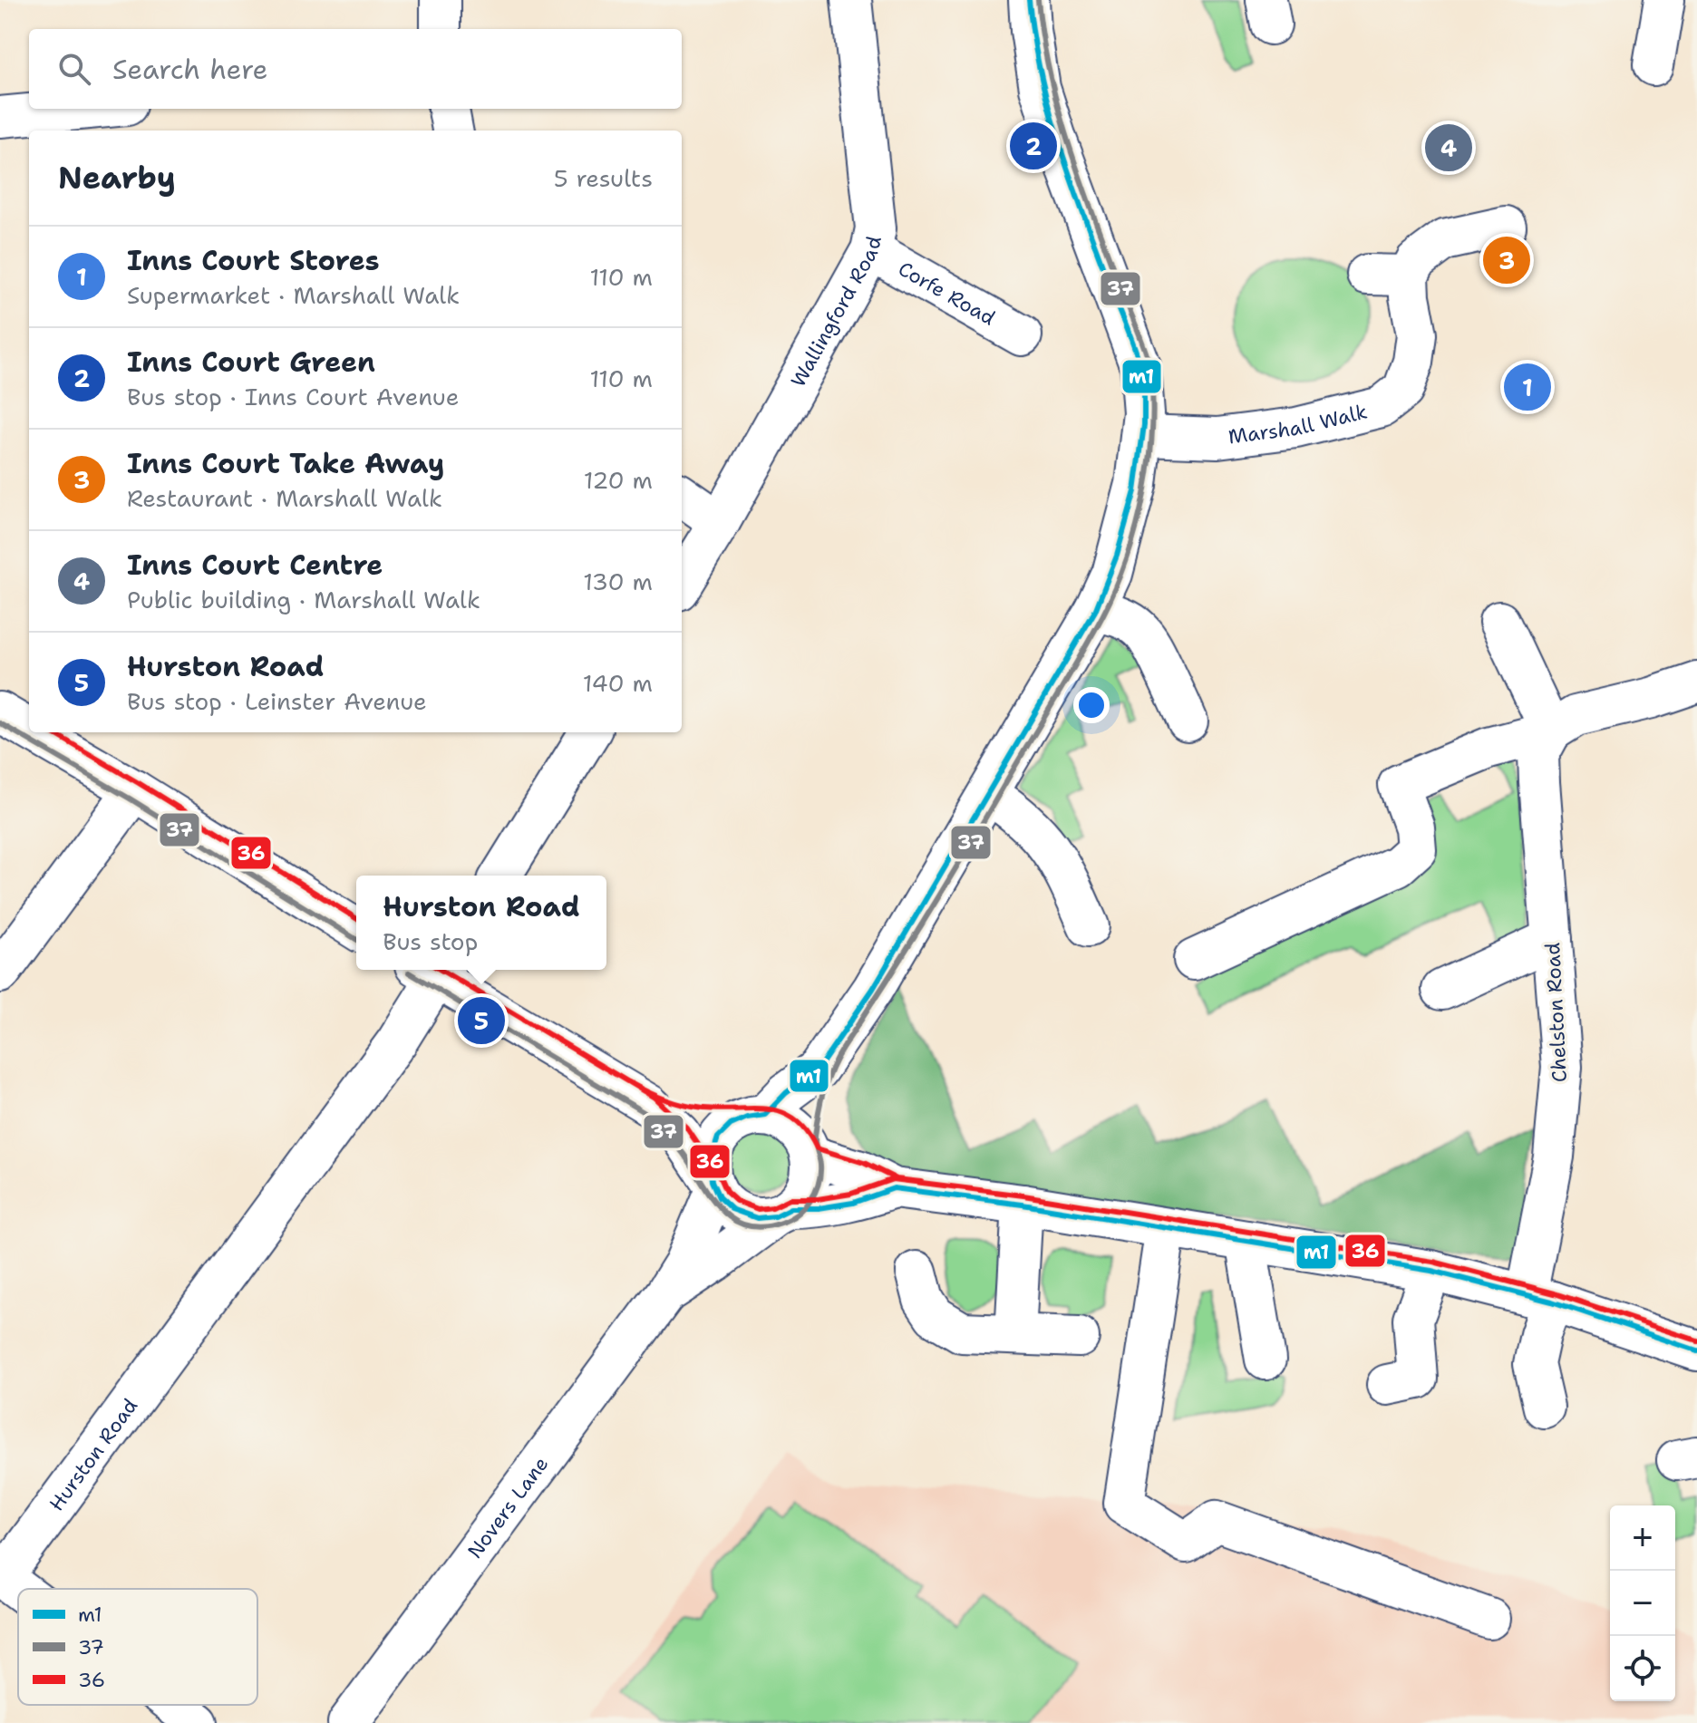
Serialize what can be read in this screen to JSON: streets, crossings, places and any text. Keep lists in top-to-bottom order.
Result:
{
  "streets": {
    "street": [
      "Corfe Road",
      "Wallingford Road",
      "Marshall Walk",
      "Chelston Road",
      "Hurston Road",
      "Novers Lane"
    ]
  },
  "crossings": [
    ["Corfe Road", "Wallingford Road"]
  ],
  "lines": ["transit line m1", "transit line 37", "transit line 36"],
  "legend": ["m1", "37", "36"],
  "page": {
    "search": "Search here",
    "pins": [
      "2",
      "4",
      "3",
      "1",
      "5"
    ],
    "heading": ["Nearby", "5 results"],
    "list": [
      {
        "mark": "1",
        "name": "Inns Court Stores",
        "note": "Supermarket · Marshall Walk",
        "value": "110 m"
      },
      {
        "mark": "2",
        "name": "Inns Court Green",
        "note": "Bus stop · Inns Court Avenue",
        "value": "110 m"
      },
      {
        "mark": "3",
        "name": "Inns Court Take Away",
        "note": "Restaurant · Marshall Walk",
        "value": "120 m"
      },
      {
        "mark": "4",
        "name": "Inns Court Centre",
        "note": "Public building · Marshall Walk",
        "value": "130 m"
      },
      {
        "mark": "5",
        "name": "Hurston Road",
        "note": "Bus stop · Leinster Avenue",
        "value": "140 m"
      }
    ],
    "popup": ["Hurston Road", "Bus stop"],
    "map_buttons": ["+", "−"]
  }
}
